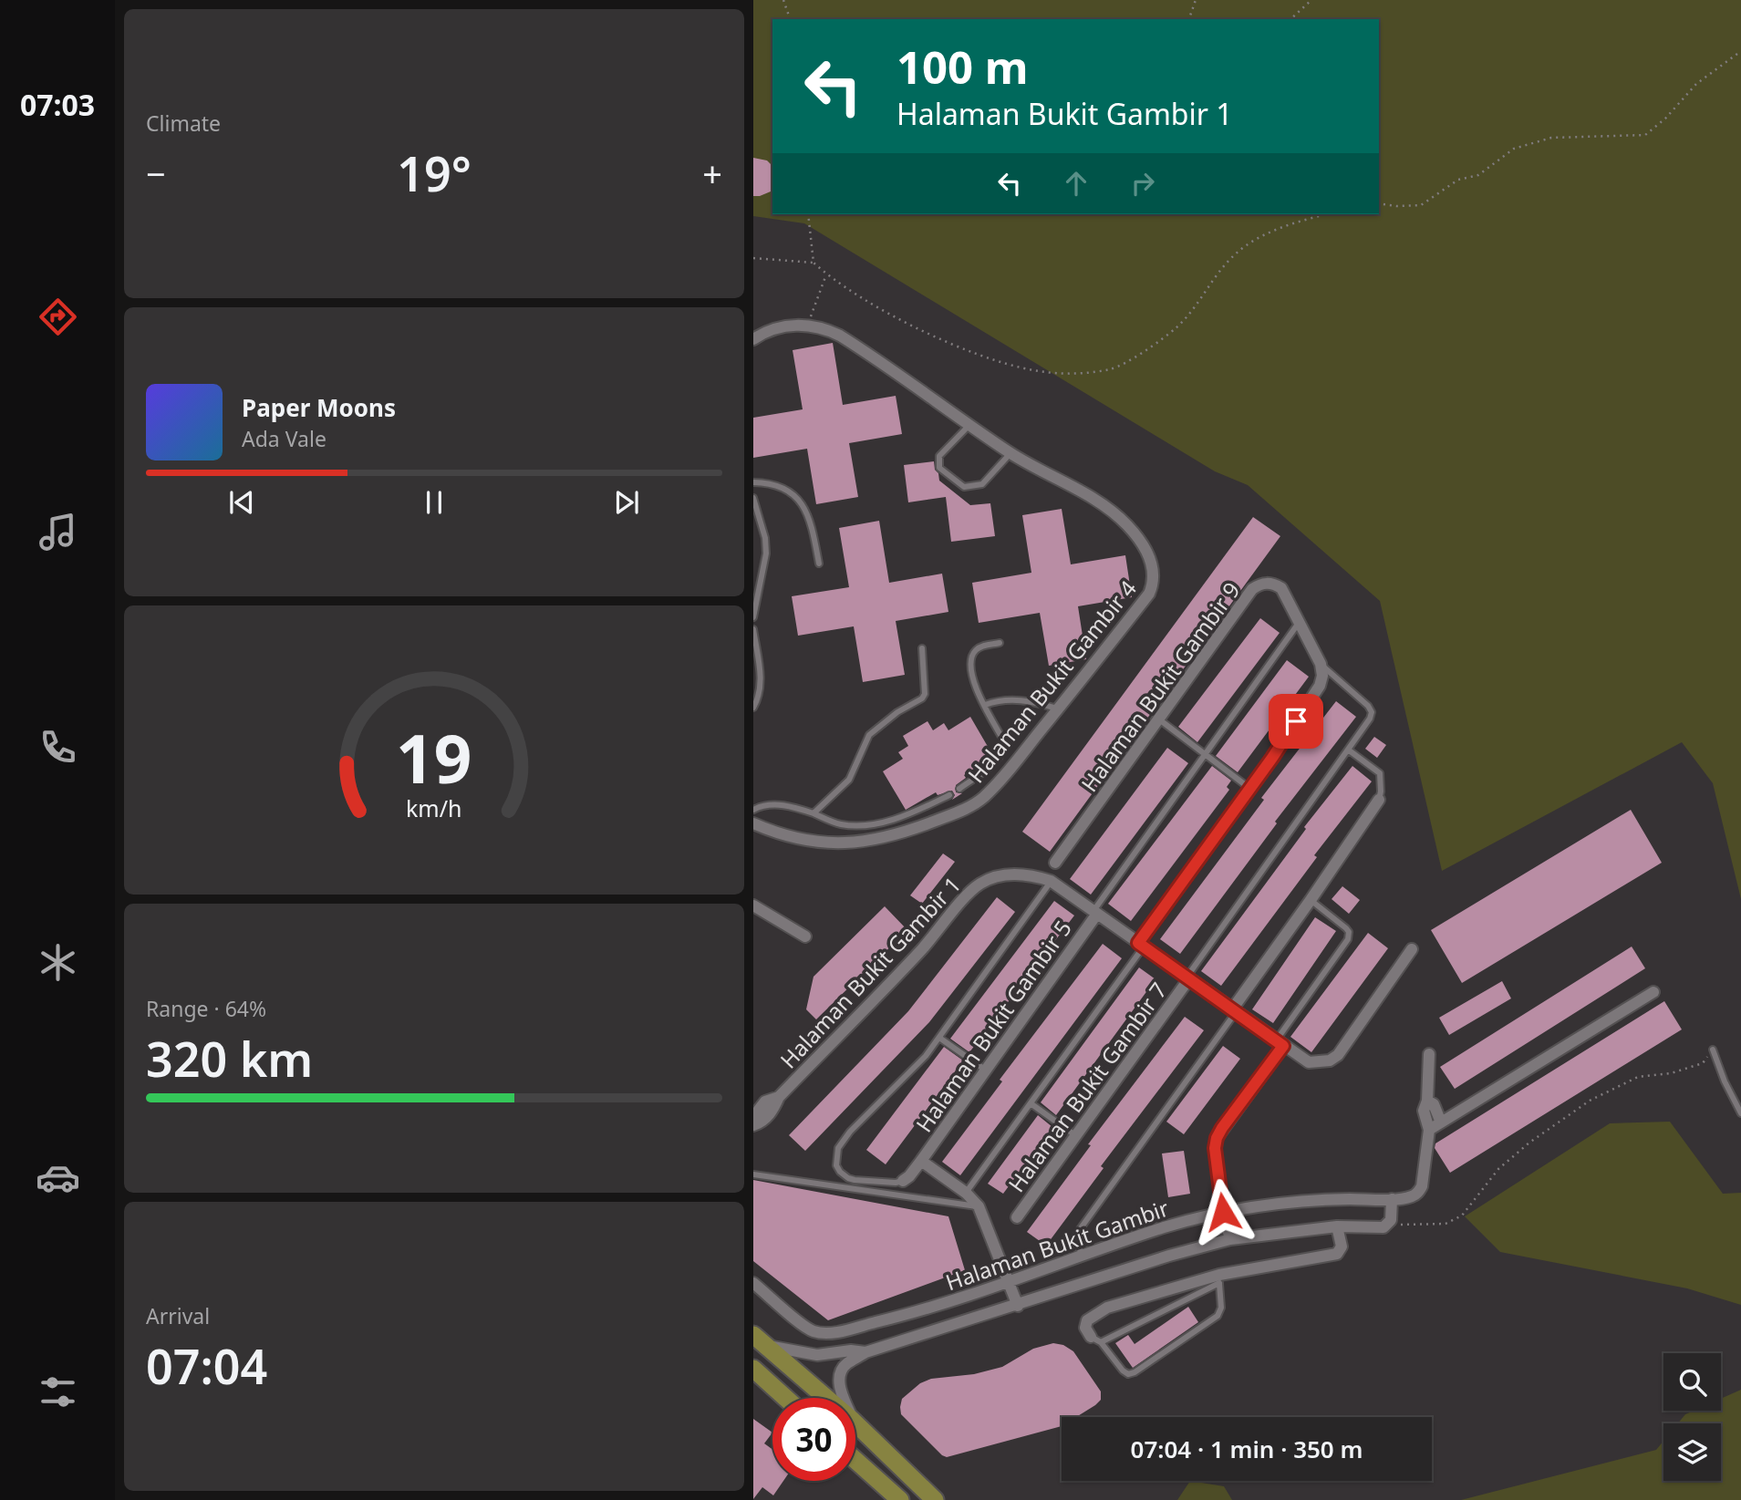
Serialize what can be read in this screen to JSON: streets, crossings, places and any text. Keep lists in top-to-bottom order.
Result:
{
  "streets": {
    "street": [
      "Halaman Bukit Gambir 4",
      "Halaman Bukit Gambir 9",
      "Halaman Bukit Gambir 1",
      "Halaman Bukit Gambir 5",
      "Halaman Bukit Gambir 7",
      "Halaman Bukit Gambir"
    ]
  },
  "crossings": [
    ["Halaman Bukit Gambir 1", "Halaman Bukit Gambir 5"],
    ["Halaman Bukit Gambir 1", "Halaman Bukit Gambir 7"],
    ["Halaman Bukit Gambir 5", "Halaman Bukit Gambir"]
  ],
  "page": {
    "tabs": "07:03",
    "tile": [
      "Climate",
      ["Range · 64%", "320 km"],
      ["Arrival", "07:04"]
    ],
    "turn": ["100 m", "Halaman Bukit Gambir 1"],
    "heat": ["−", "19°", "+"],
    "song": ["Paper Moons", "Ada Vale"],
    "limit": "30",
    "trip": "07:04 · 1 min · 350 m",
    "gauge": ["19", "km/h"]
  }
}
